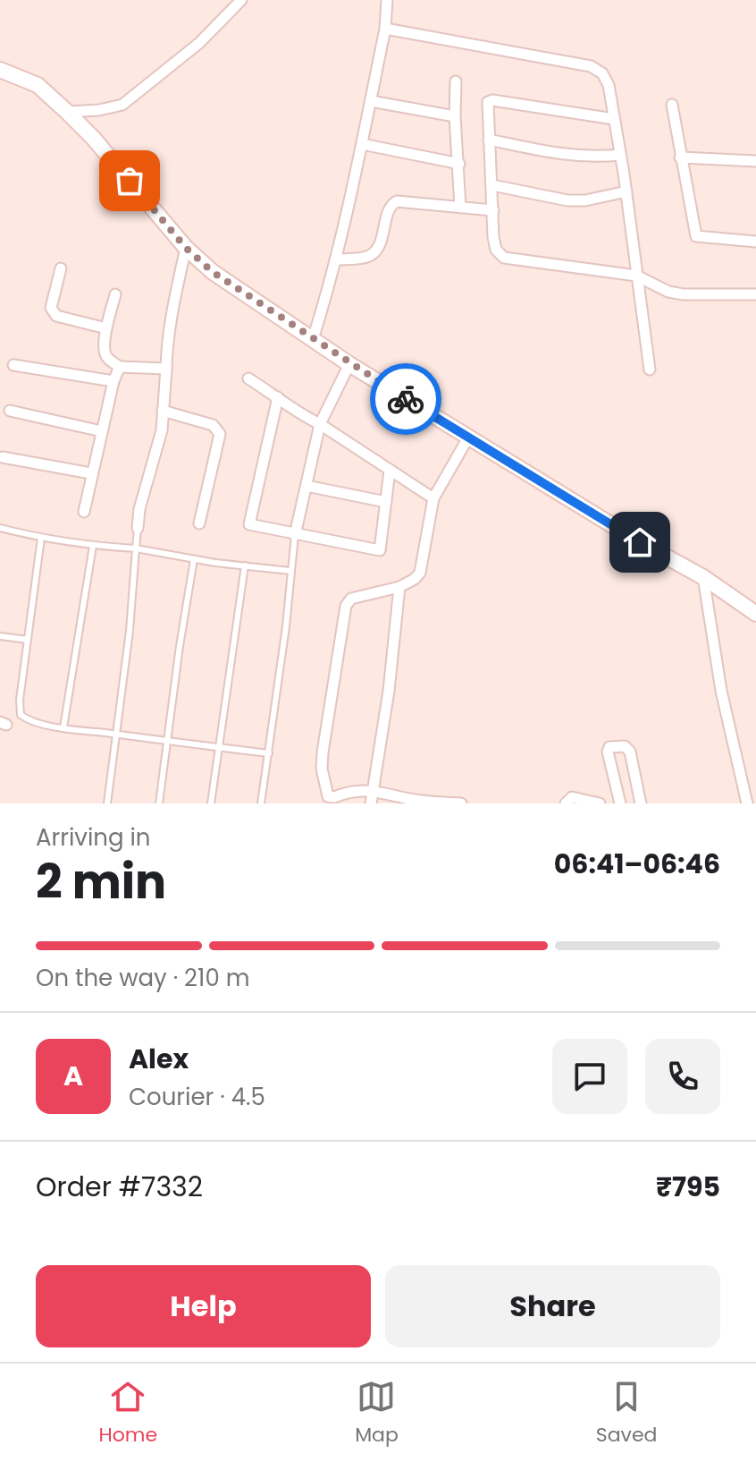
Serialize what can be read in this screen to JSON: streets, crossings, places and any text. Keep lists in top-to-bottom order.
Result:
{
  "page": {
    "heading": ["2 min", "Arriving in", "06:41–06:46"],
    "panel": [
      "Alex",
      "Courier · 4.5",
      "Order #7332",
      "₹795"
    ],
    "bar": "On the way · 210 m",
    "round": "A",
    "buttons": ["Help", "Share"],
    "tabs": ["Home", "Map", "Saved"]
  }
}
